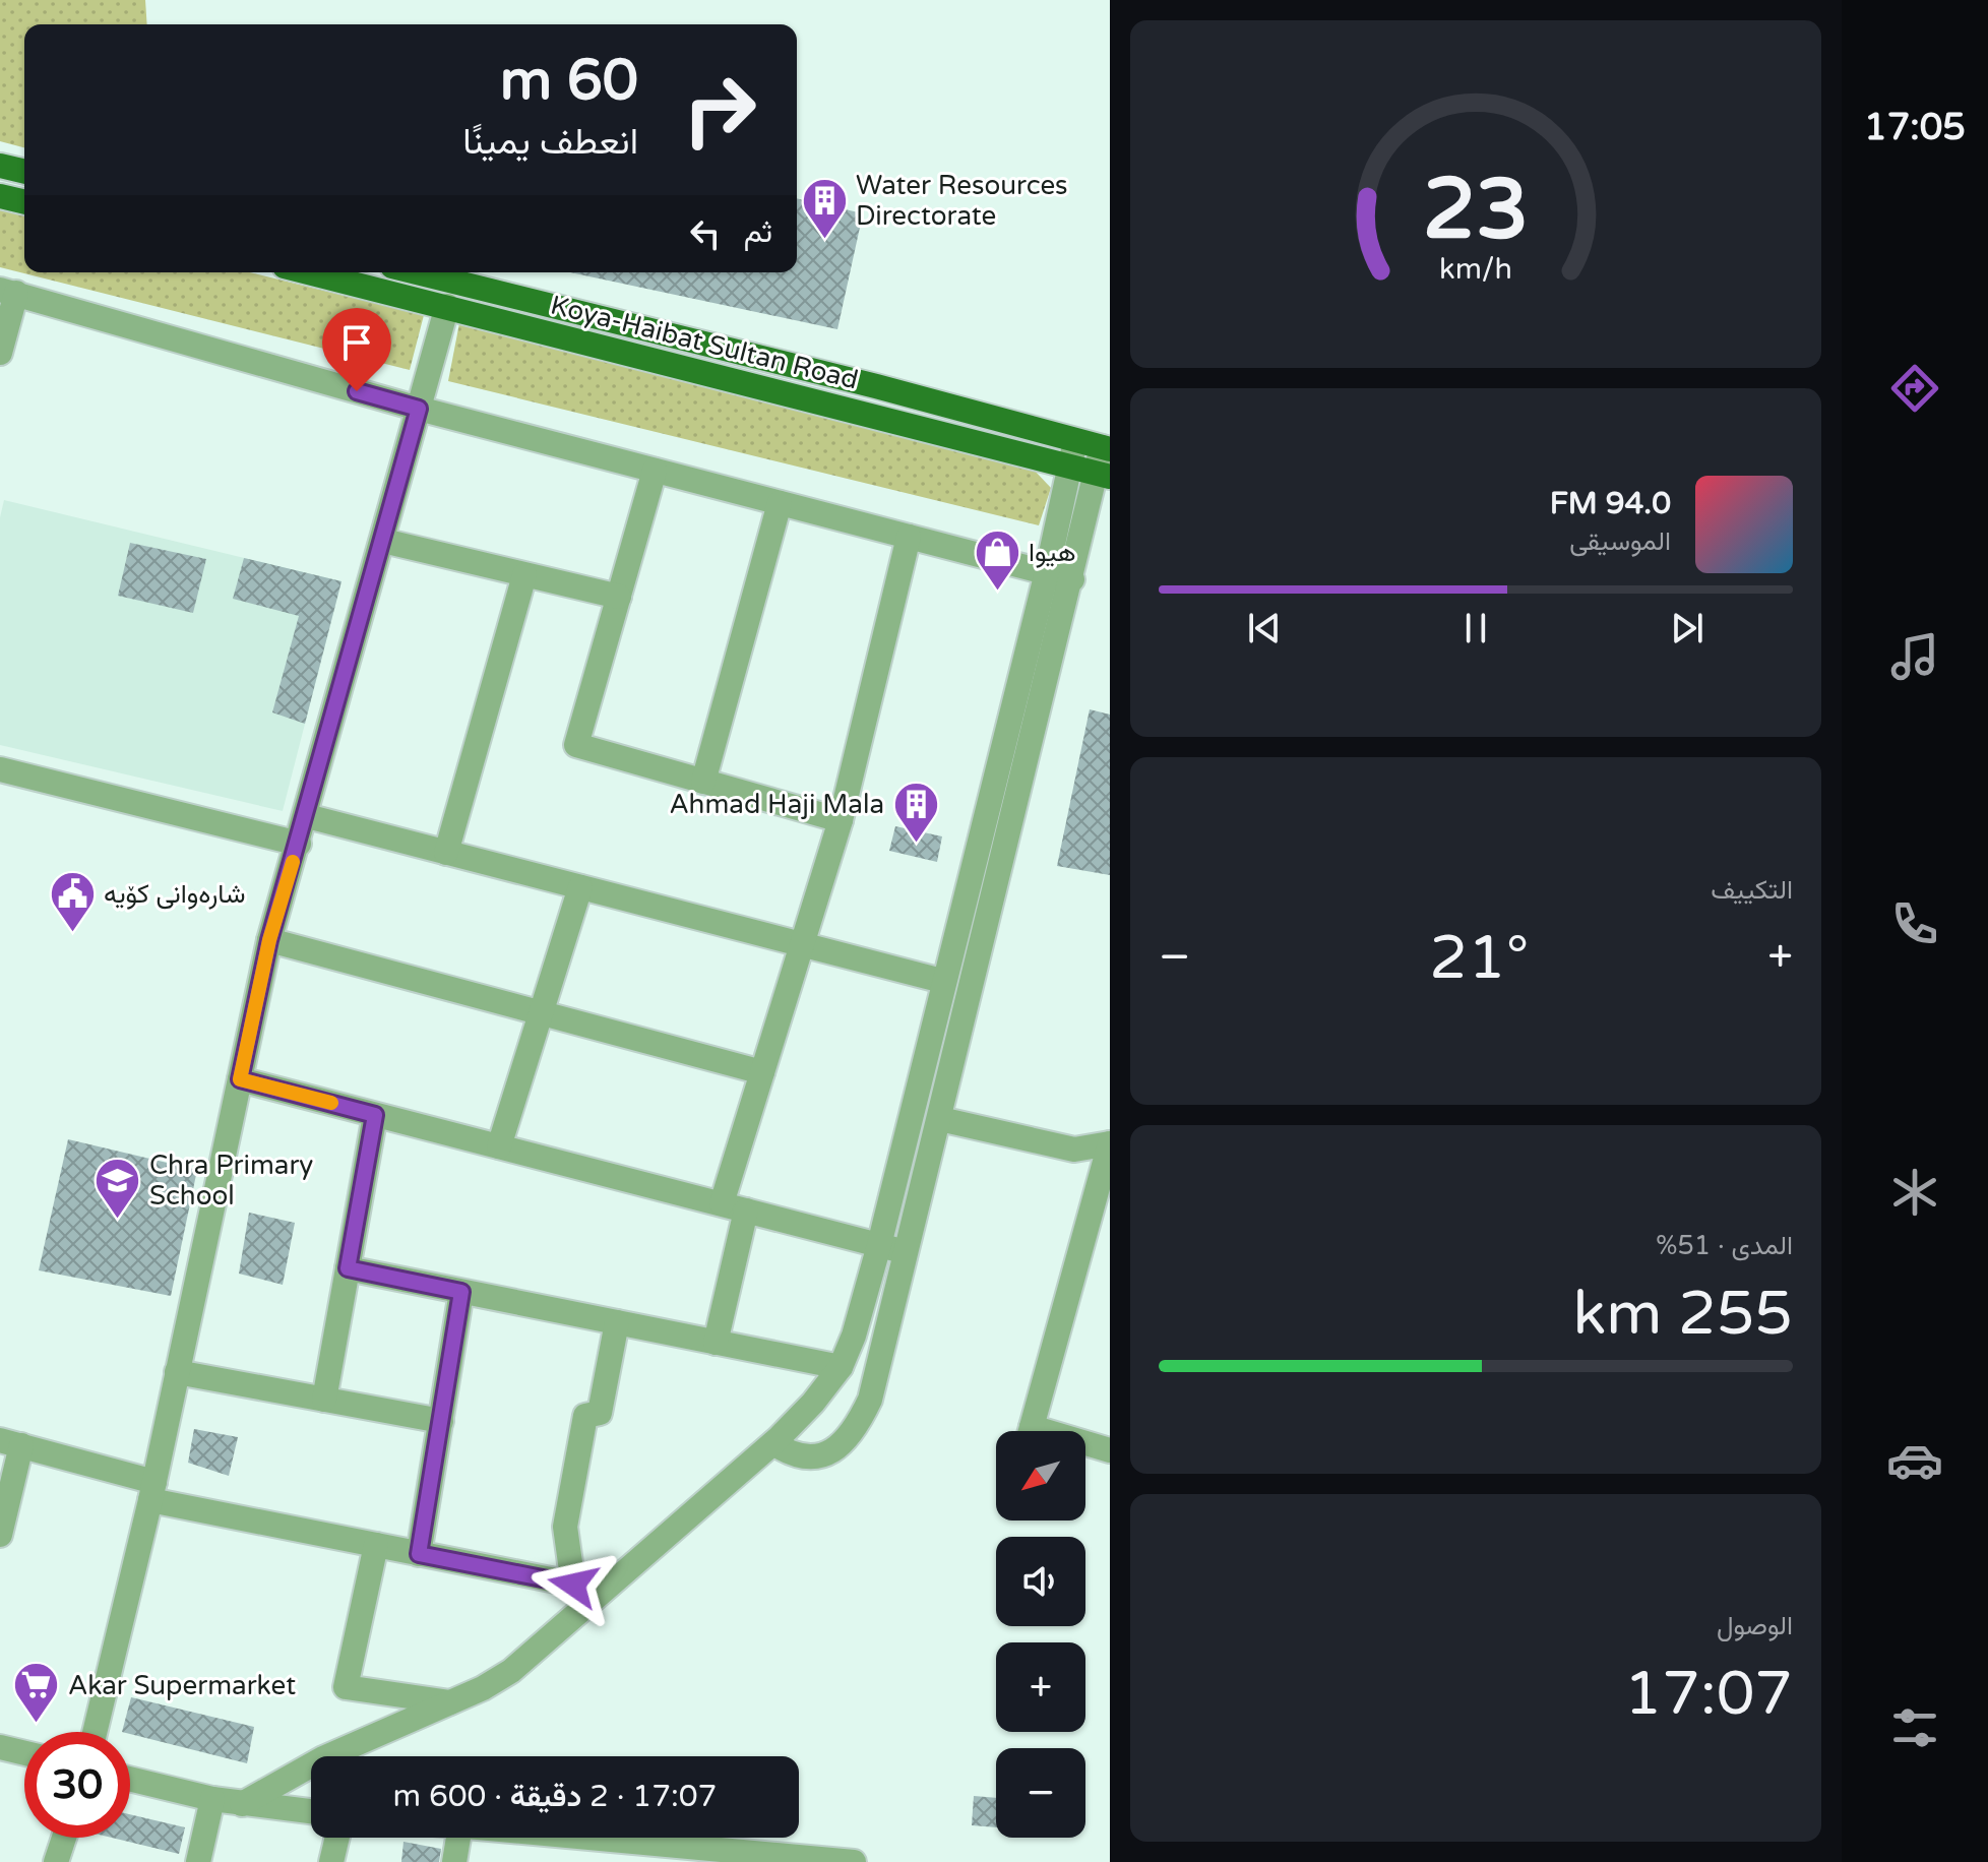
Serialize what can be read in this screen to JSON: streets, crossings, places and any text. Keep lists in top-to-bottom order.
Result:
{
  "streets": {
    "main road": ["Koya-Haibat Sultan Road"]
  },
  "places": {
    "building": ["Water Resources Directorate", "Ahmad Haji Mala"],
    "shop": ["هیوا"],
    "public building": ["شارەوانی کۆیە"],
    "school or university": ["Chra Primary School"],
    "supermarket": ["Akar Supermarket"]
  },
  "north": "bottom left",
  "page": {
    "tabs": "17:05",
    "turn": ["60 m", "انعطف يمينًا"],
    "then": "ثم",
    "song": ["94.0 FM", "الموسيقى"],
    "tile": [
      "التكييف",
      ["المدى · 51%", "255 km"],
      ["الوصول", "17:07"]
    ],
    "heat": ["−", "21°", "+"],
    "map_buttons": ["+", "−"],
    "limit": "30",
    "trip": "17:07 · 2 دقيقة · 600 m",
    "gauge": ["23", "km/h"]
  }
}
